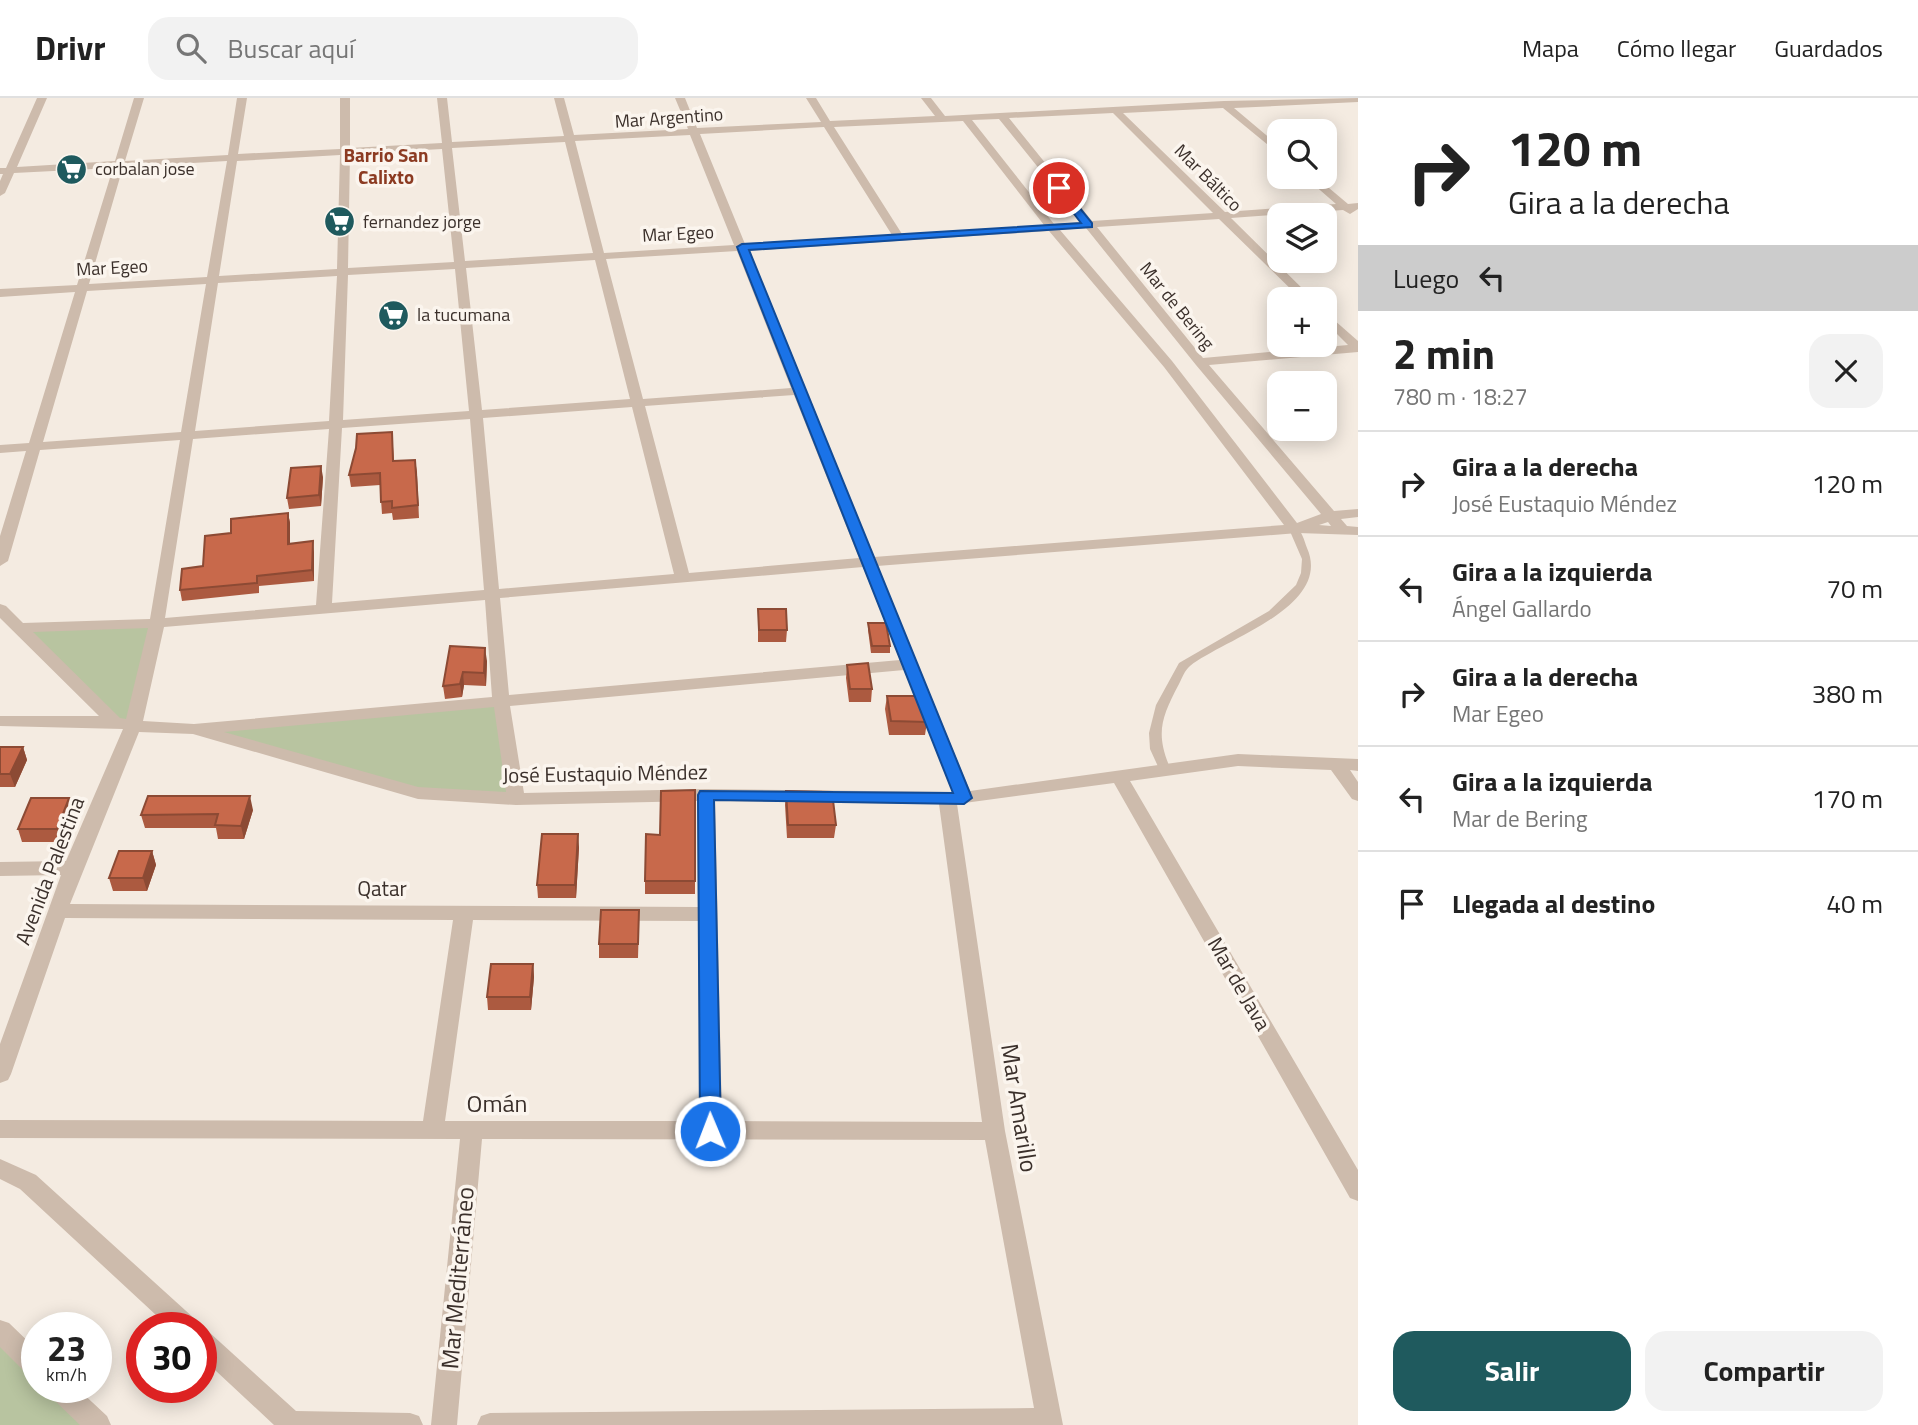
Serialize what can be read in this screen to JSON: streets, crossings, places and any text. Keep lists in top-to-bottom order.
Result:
{
  "streets": {
    "street": [
      "Mar Argentino",
      "Mar Báltico",
      "Mar Egeo",
      "Mar de Bering",
      "José Eustaquio Méndez",
      "Avenida Palestina",
      "Qatar",
      "Mar de Java",
      "Omán",
      "Mar Amarillo",
      "Mar Mediterráneo"
    ]
  },
  "crossings": [
    ["Mar Argentino", "Mar Báltico"],
    ["Mar Argentino", "Mar de Bering"],
    ["Mar Argentino", "Avenida Palestina"],
    ["Mar Argentino", "Mar Amarillo"],
    ["Mar Báltico", "Mar Egeo"],
    ["Mar Egeo", "Mar de Bering"],
    ["Mar Egeo", "Avenida Palestina"],
    ["Mar Egeo", "Mar Amarillo"],
    ["José Eustaquio Méndez", "Mar de Java"],
    ["José Eustaquio Méndez", "Mar Amarillo"],
    ["Avenida Palestina", "Qatar"],
    ["Omán", "Mar Amarillo"],
    ["Omán", "Mar Mediterráneo"]
  ],
  "districts": ["Barrio San Calixto"],
  "places": {
    "supermarket": ["corbalan jose", "fernandez jorge", "la tucumana"]
  },
  "page": {
    "header": "Drivr",
    "search": "Buscar aquí",
    "nav": ["Mapa", "Cómo llegar", "Guardados"],
    "turn": ["120 m", "Gira a la derecha"],
    "map_buttons": ["+", "−"],
    "then": "Luego",
    "heading": ["2 min", "780 m · 18:27"],
    "list": [
      {
        "name": "Gira a la derecha",
        "note": "José Eustaquio Méndez",
        "value": "120 m"
      },
      {
        "name": "Gira a la izquierda",
        "note": "Ángel Gallardo",
        "value": "70 m"
      },
      {
        "name": "Gira a la derecha",
        "note": "Mar Egeo",
        "value": "380 m"
      },
      {
        "name": "Gira a la izquierda",
        "note": "Mar de Bering",
        "value": "170 m"
      },
      {
        "name": "Llegada al destino",
        "value": "40 m"
      }
    ],
    "speed": "23 km/h",
    "limit": "30",
    "buttons": ["Salir", "Compartir"]
  }
}
